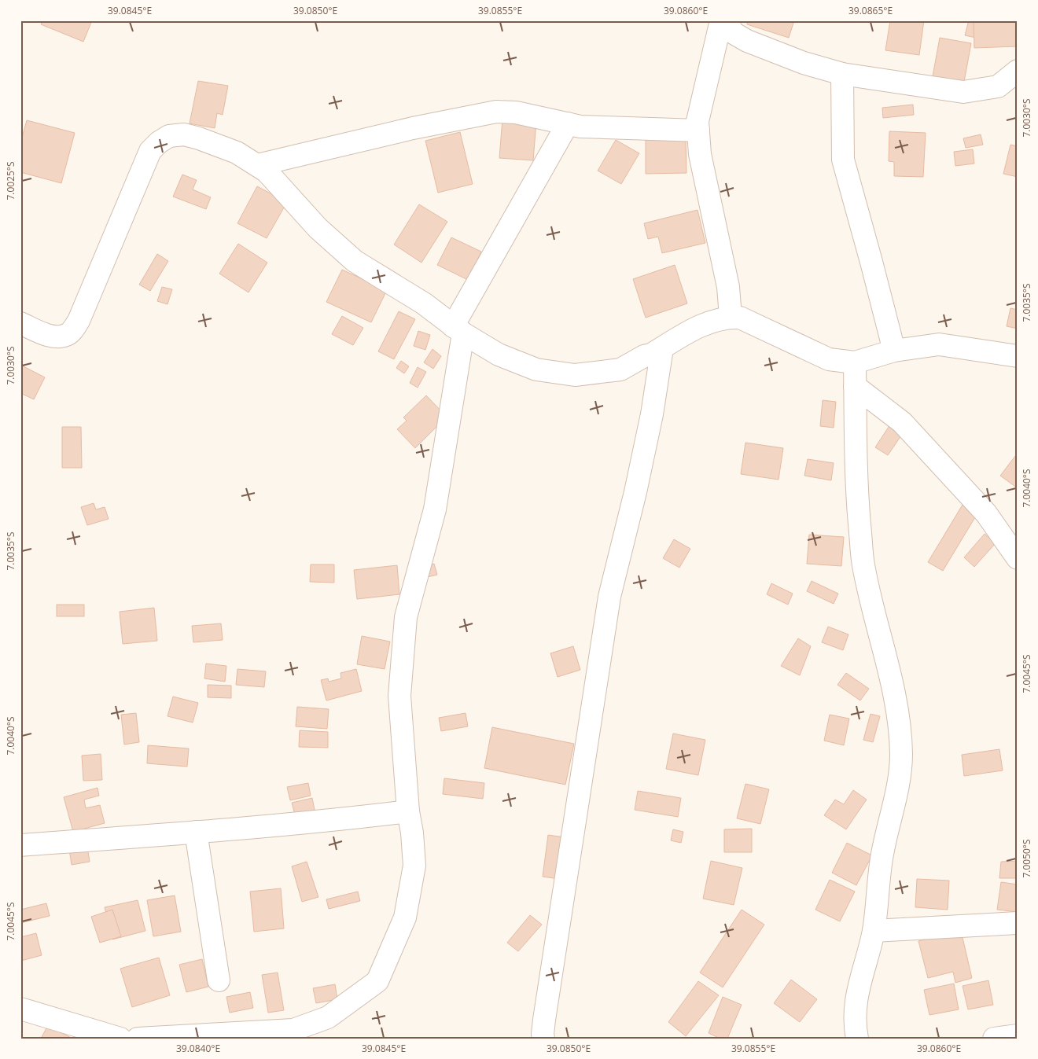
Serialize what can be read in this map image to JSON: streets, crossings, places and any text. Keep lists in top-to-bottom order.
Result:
{
  "coordinates": [
    "39.0845°E",
    "39.0850°E",
    "39.0855°E",
    "39.0860°E",
    "39.0865°E",
    "7.0030°S",
    "7.0025°S",
    "7.0035°S",
    "7.0040°S",
    "7.0045°S",
    "7.0050°S",
    "39.0840°E"
  ]
}
